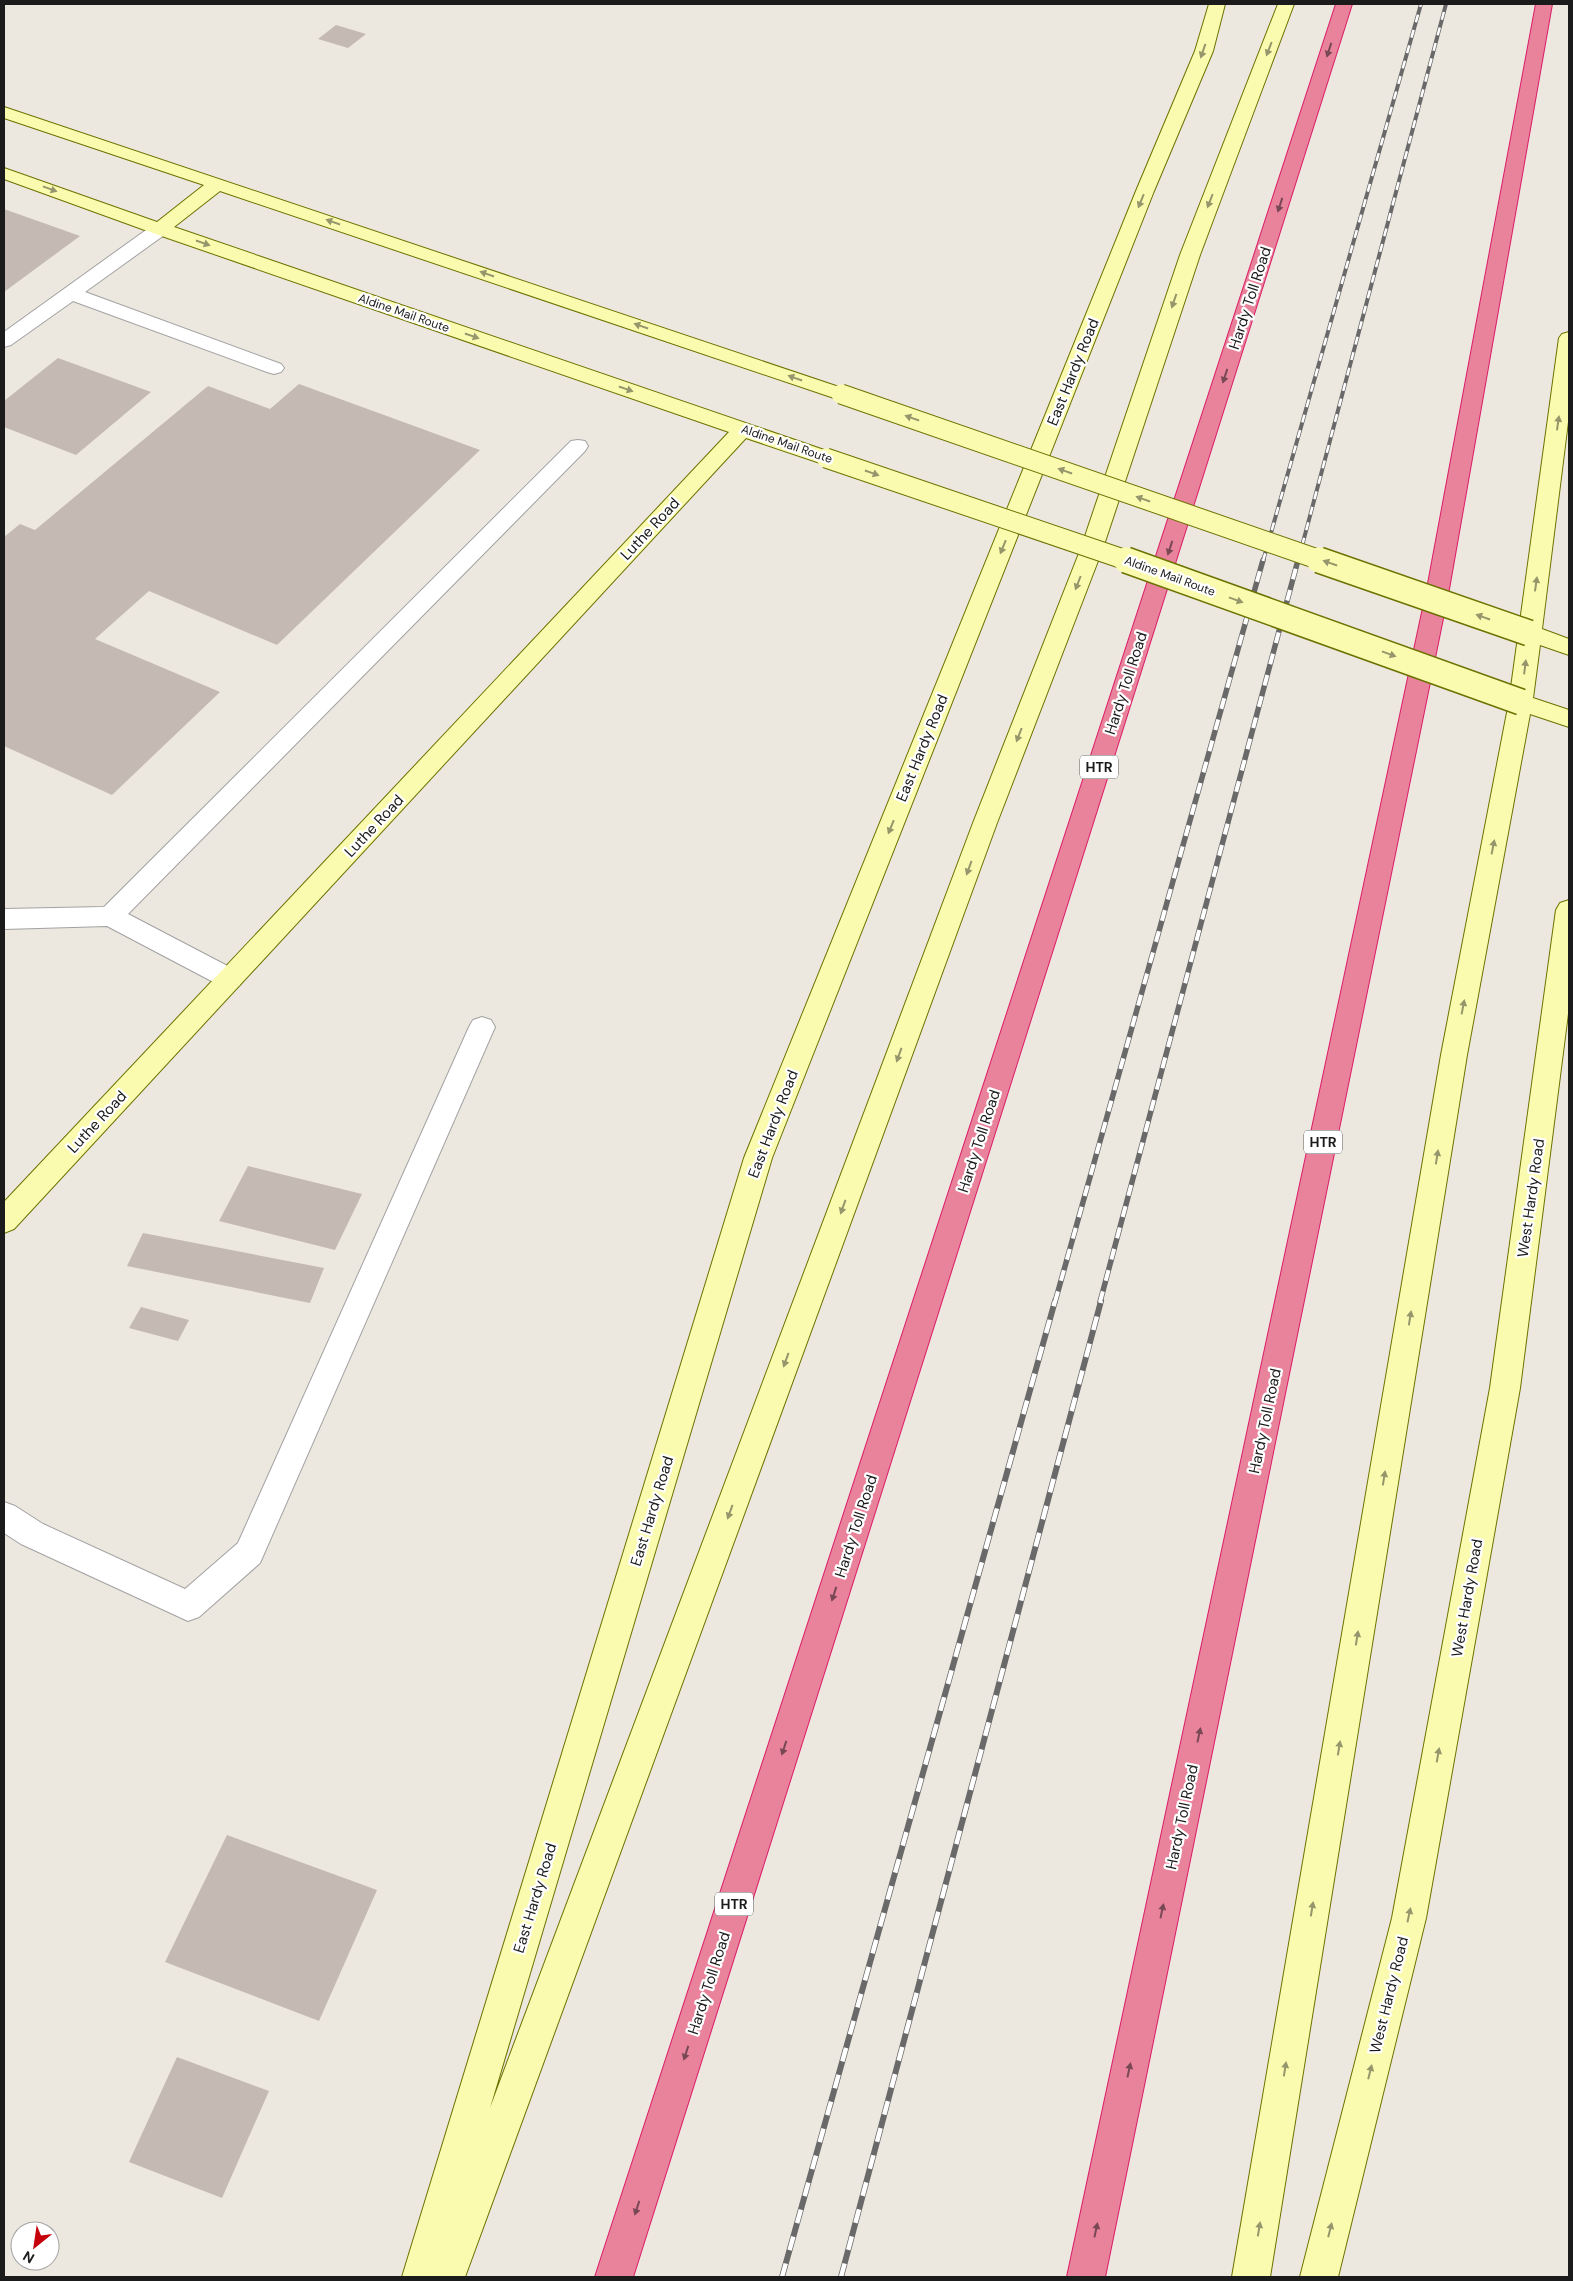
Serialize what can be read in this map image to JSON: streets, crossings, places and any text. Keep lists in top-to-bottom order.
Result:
{
  "streets": {
    "highway": ["Hardy Toll Road", "HTR"],
    "main road": [
      "Aldine Mail Route",
      "East Hardy Road",
      "Luthe Road",
      "West Hardy Road"
    ]
  },
  "crossings": [
    ["Aldine Mail Route", "Luthe Road"]
  ],
  "north": "bottom left"
}
